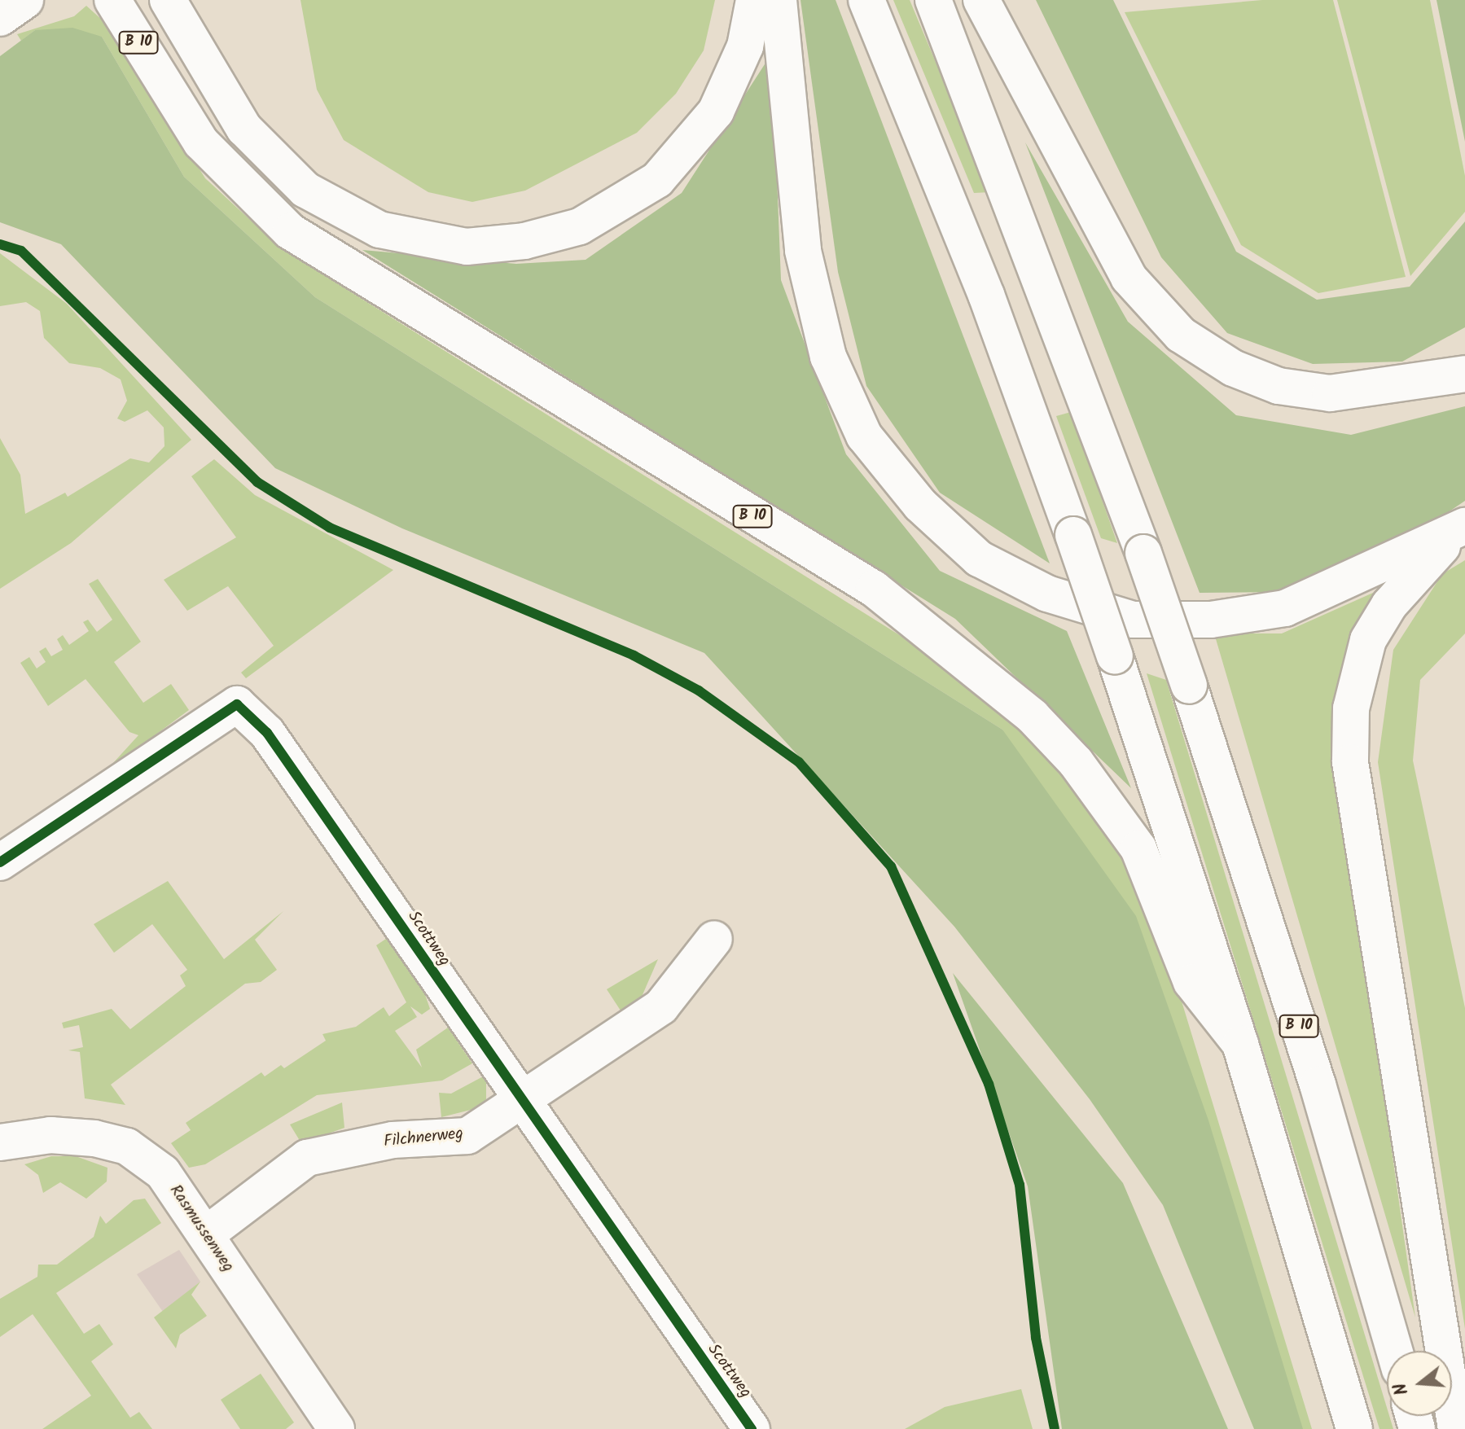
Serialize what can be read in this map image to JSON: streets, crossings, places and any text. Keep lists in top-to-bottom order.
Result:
{
  "streets": {
    "main road": [
      "B 10",
      "Scottweg",
      "Filchnerweg",
      "Rasmussenweg"
    ]
  },
  "crossings": [
    ["Scottweg", "Filchnerweg"],
    ["Filchnerweg", "Rasmussenweg"]
  ],
  "north": "left"
}
